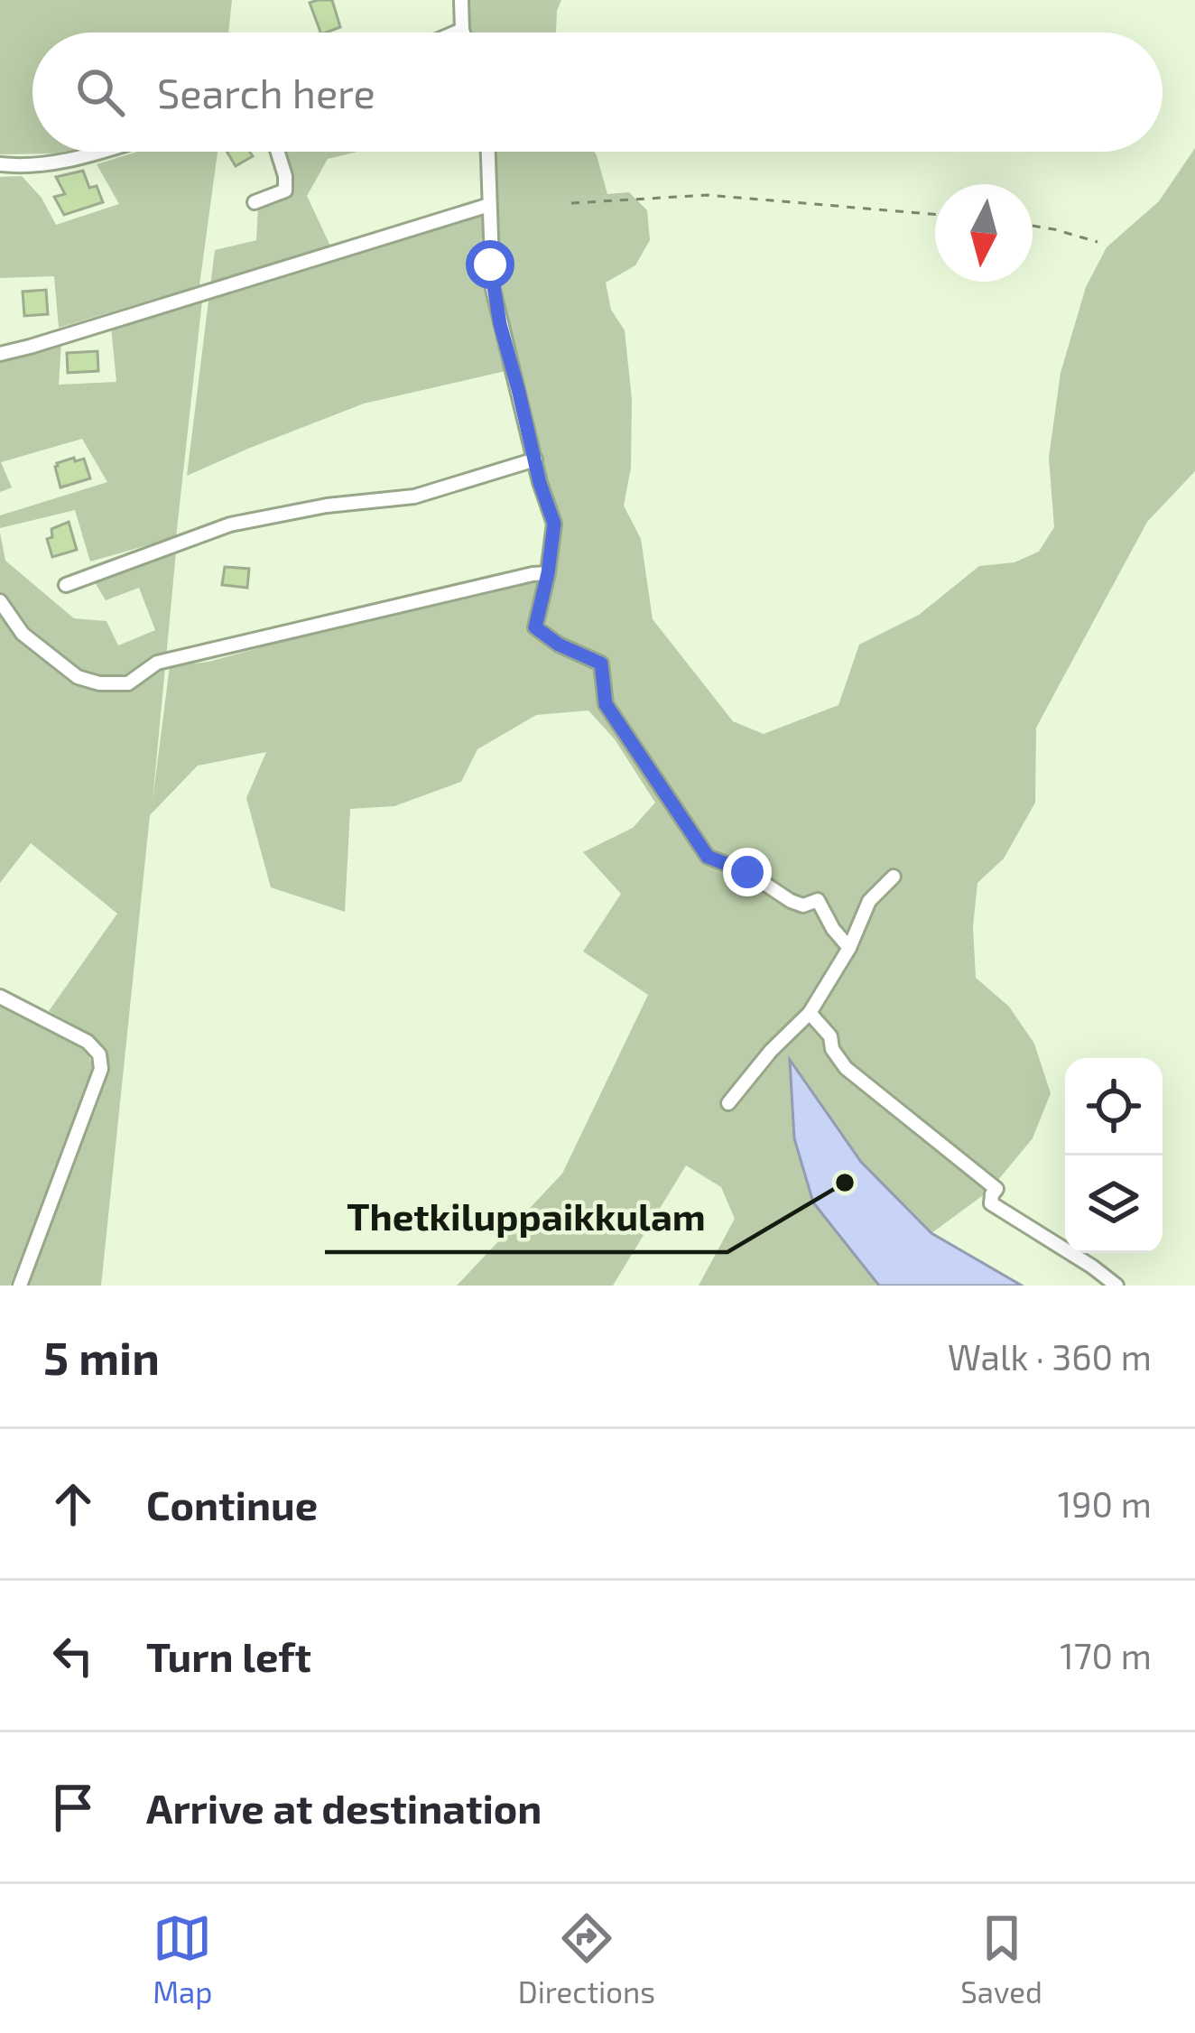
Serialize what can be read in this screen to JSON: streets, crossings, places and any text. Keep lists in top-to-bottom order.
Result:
{
  "places": ["Thetkiluppaikkulam"],
  "north": "bottom",
  "page": {
    "search": "Search here",
    "heading": ["5 min", "Walk · 360 m"],
    "list": [
      ["Continue", "190 m"],
      ["Turn left", "170 m"],
      "Arrive at destination"
    ],
    "nav": ["Map", "Directions", "Saved"]
  }
}
